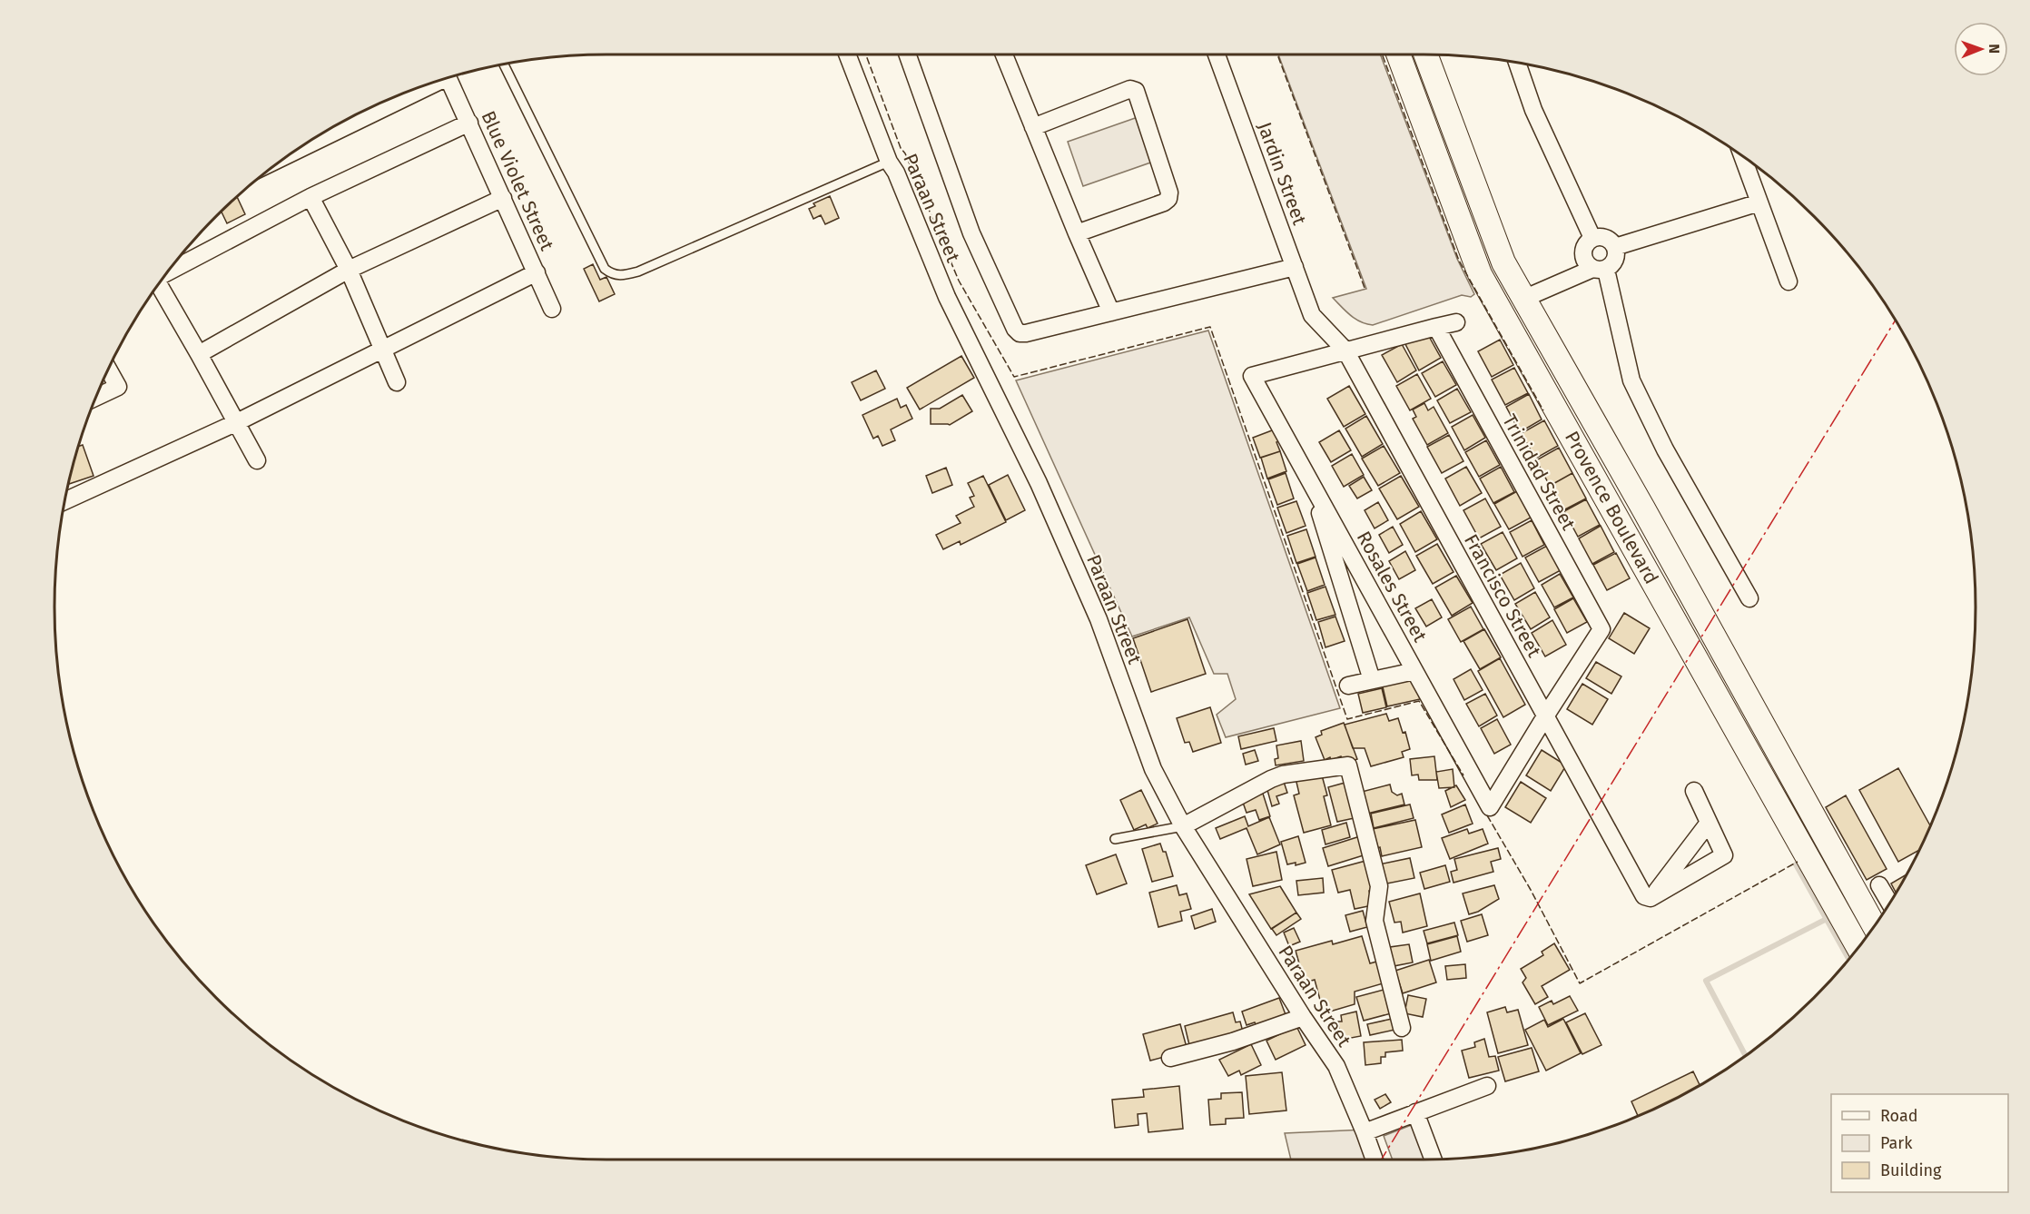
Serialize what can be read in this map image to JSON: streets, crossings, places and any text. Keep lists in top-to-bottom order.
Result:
{
  "streets": {
    "street": [
      "Jardin Street",
      "Blue Violet Street",
      "Paraan Street",
      "Trinidad Street",
      "Provence Boulevard",
      "Rosales Street",
      "Francisco Street"
    ]
  },
  "crossings": [
    ["Jardin Street", "Francisco Street"],
    ["Trinidad Street", "Rosales Street"],
    ["Trinidad Street", "Francisco Street"],
    ["Rosales Street", "Francisco Street"]
  ],
  "legend": ["Road", "Park", "Building"],
  "north": "right"
}
